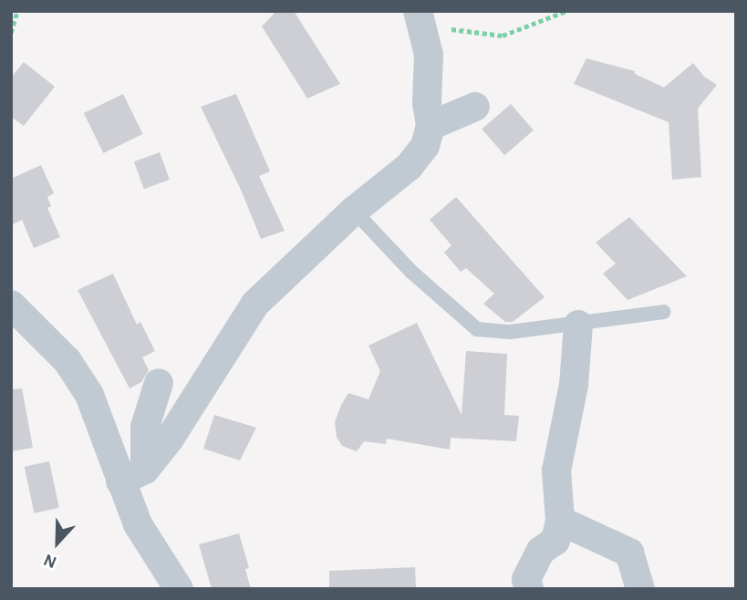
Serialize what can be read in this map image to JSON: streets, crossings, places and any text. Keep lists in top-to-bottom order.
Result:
{
  "north": "bottom"
}
